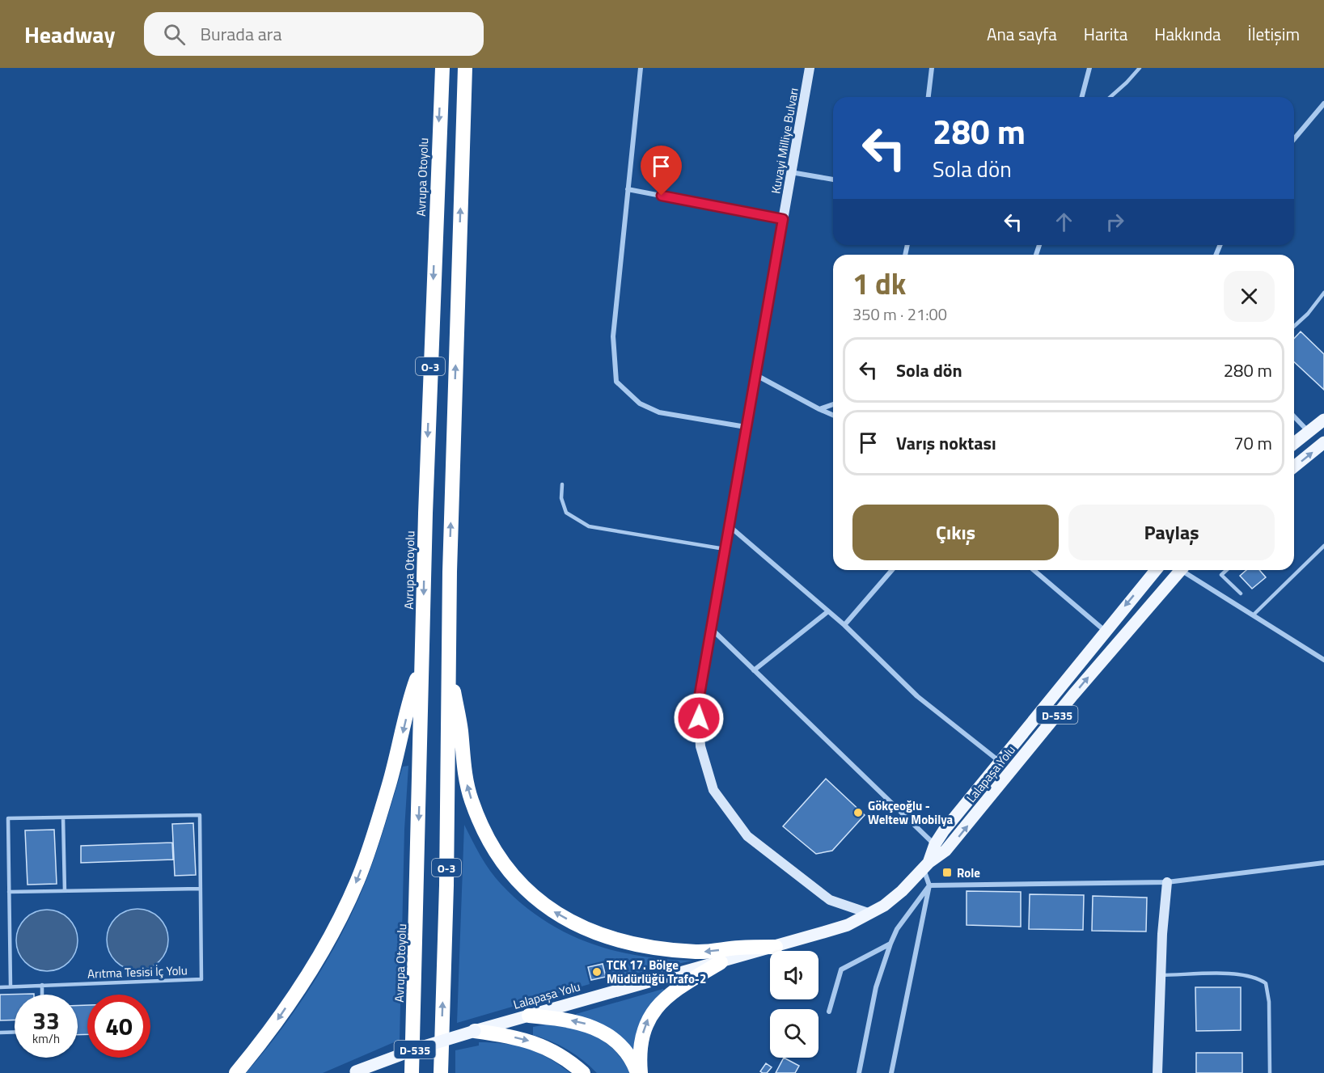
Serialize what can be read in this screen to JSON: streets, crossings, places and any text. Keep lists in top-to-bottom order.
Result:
{
  "streets": {
    "highway": ["Avrupa Otoyolu", "O-3"],
    "main road": ["D-535", "Lalapaşa Yolu"],
    "street": ["Kuvayi Milliye Bulvarı"],
    "lane": ["Arıtma Tesisi İç Yolu"]
  },
  "crossings": [
    ["Kuvayi Milliye Bulvarı", "D-535"],
    ["D-535", "Lalapaşa Yolu"]
  ],
  "places": {
    "other": ["Gökçeoğlu - Weltew Mobilya", "TCK 17. Bölge Müdürlüğü Trafo-2"],
    "transit": ["Role"]
  },
  "page": {
    "header": "Headway",
    "search": "Burada ara",
    "nav": [
      "Ana sayfa",
      "Harita",
      "Hakkında",
      "İletişim"
    ],
    "turn": ["280 m", "Sola dön"],
    "heading": ["1 dk", "350 m · 21:00"],
    "list": [
      {
        "name": "Sola dön",
        "value": "280 m"
      },
      {
        "name": "Varış noktası",
        "value": "70 m"
      }
    ],
    "buttons": ["Çıkış", "Paylaş"],
    "speed": "33 km/h",
    "limit": "40"
  }
}
